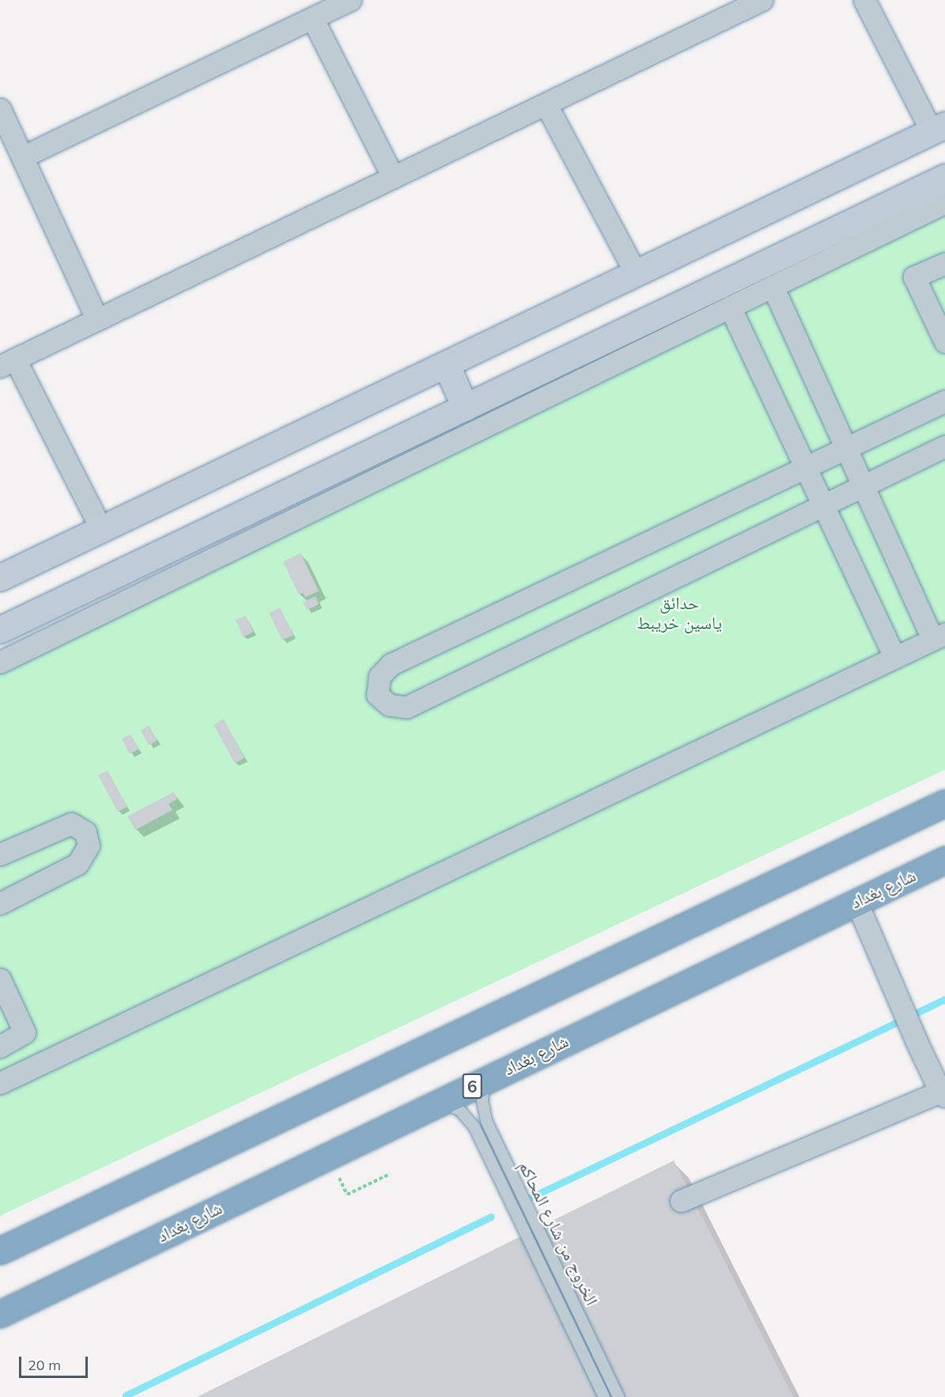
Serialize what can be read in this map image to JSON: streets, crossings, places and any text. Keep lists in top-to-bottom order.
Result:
{
  "streets": {
    "highway": ["شارع بغداد", "6"],
    "lane": ["الخروج من شارع المحاكم"]
  },
  "crossings": [
    ["شارع بغداد", "الخروج من شارع المحاكم"]
  ],
  "parks": ["حدائق ياسين خريبط"],
  "scale_bar": "20 m"
}
